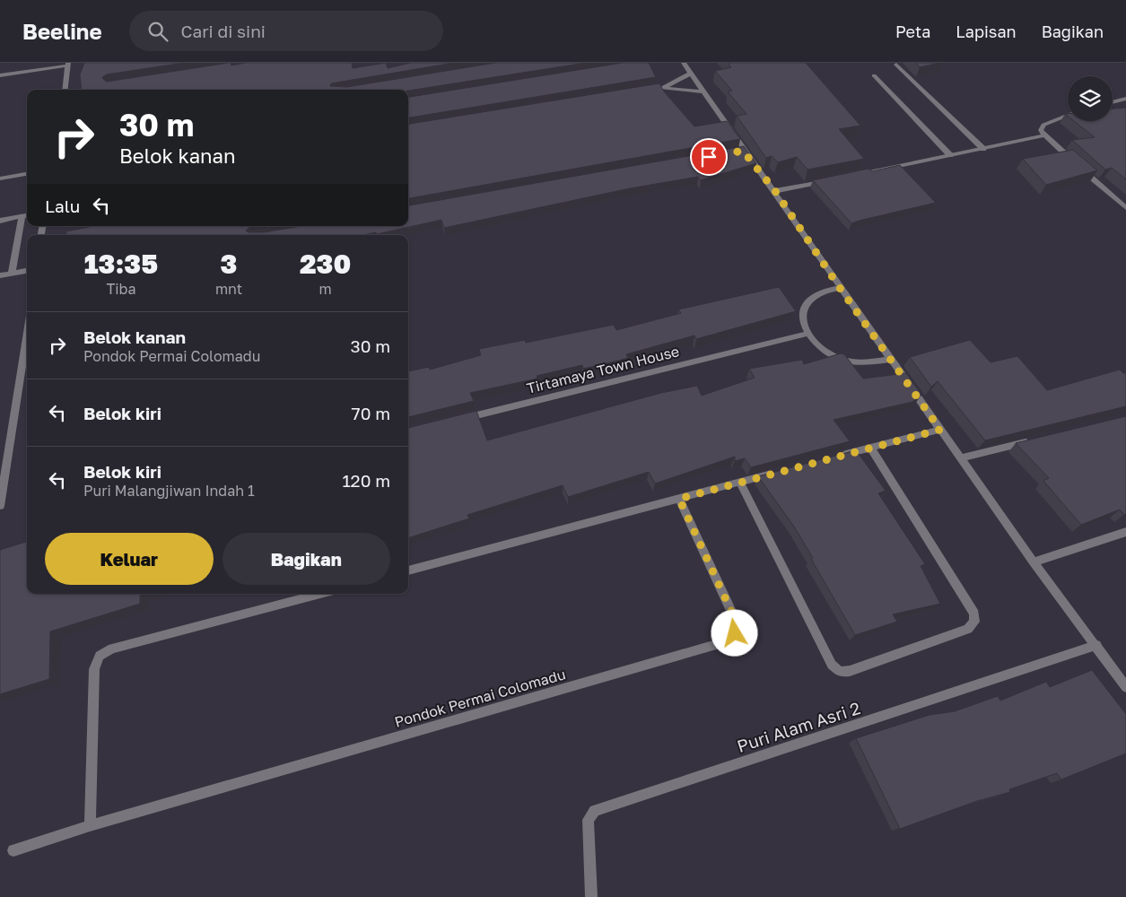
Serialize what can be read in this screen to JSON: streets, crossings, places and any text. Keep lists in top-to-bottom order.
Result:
{
  "streets": {
    "street": ["Tirtamaya Town House", "Pondok Permai Colomadu", "Puri Alam Asri 2"]
  },
  "page": {
    "header": "Beeline",
    "search": "Cari di sini",
    "nav": ["Peta", "Lapisan", "Bagikan"],
    "turn": ["30 m", "Belok kanan"],
    "then": "Lalu",
    "eta": [
      "13:35",
      "Tiba",
      "3",
      "mnt",
      "230",
      "m"
    ],
    "list": [
      {
        "name": "Belok kanan",
        "note": "Pondok Permai Colomadu",
        "value": "30 m"
      },
      {
        "name": "Belok kiri",
        "value": "70 m"
      },
      {
        "name": "Belok kiri",
        "note": "Puri Malangjiwan Indah 1",
        "value": "120 m"
      }
    ],
    "buttons": ["Keluar", "Bagikan"]
  }
}
